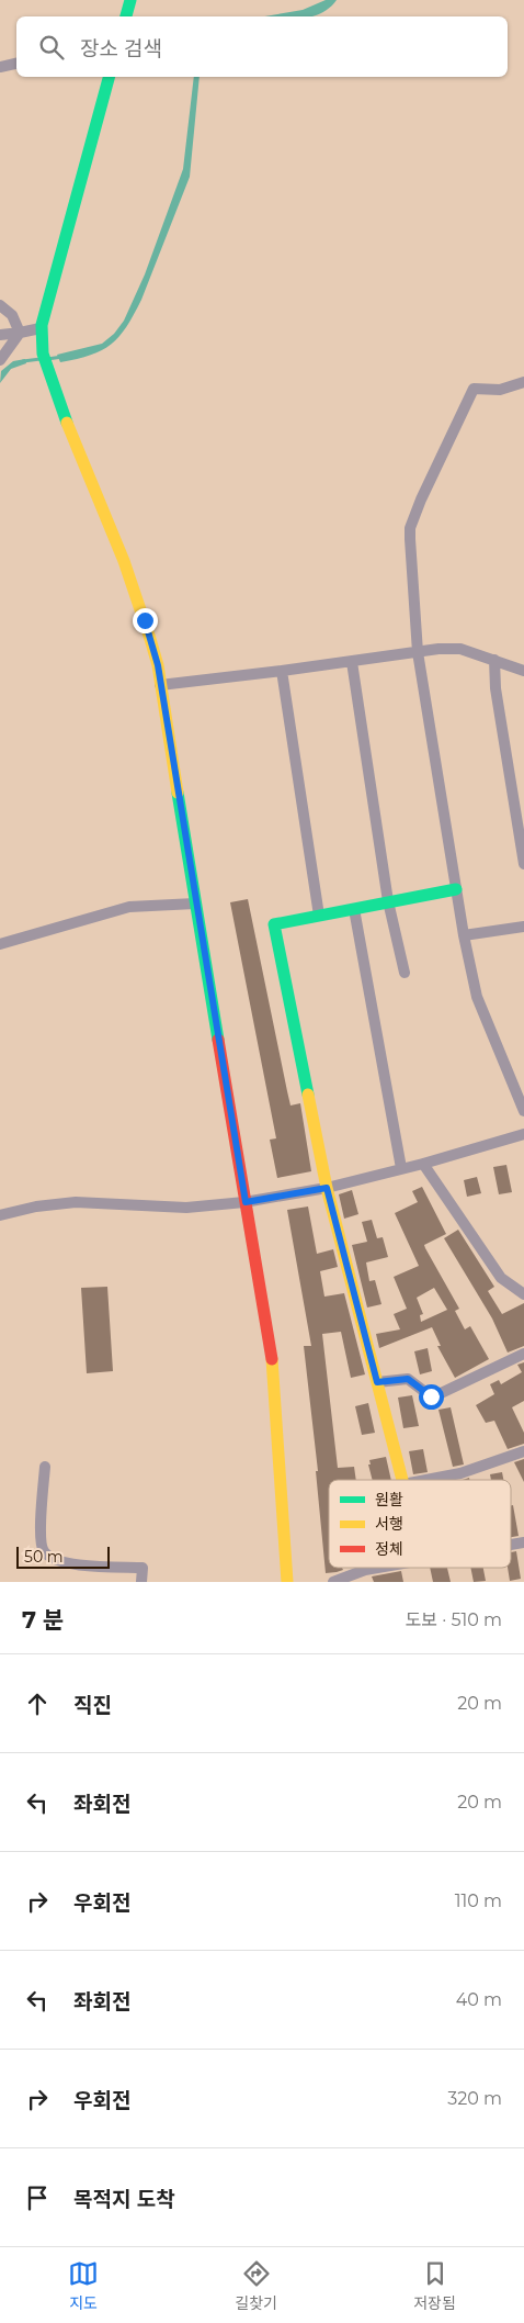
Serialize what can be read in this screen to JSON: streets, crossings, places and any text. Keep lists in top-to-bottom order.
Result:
{
  "legend": ["원활", "서행", "정체"],
  "scale_bar": "50 m",
  "page": {
    "search": "장소 검색",
    "scale": "50 m",
    "heading": ["7 분", "도보 · 510 m"],
    "list": [
      ["직진", "20 m"],
      ["좌회전", "20 m"],
      ["우회전", "110 m"],
      ["좌회전", "40 m"],
      ["우회전", "320 m"],
      "목적지 도착"
    ],
    "nav": ["지도", "길찾기", "저장됨"]
  }
}
